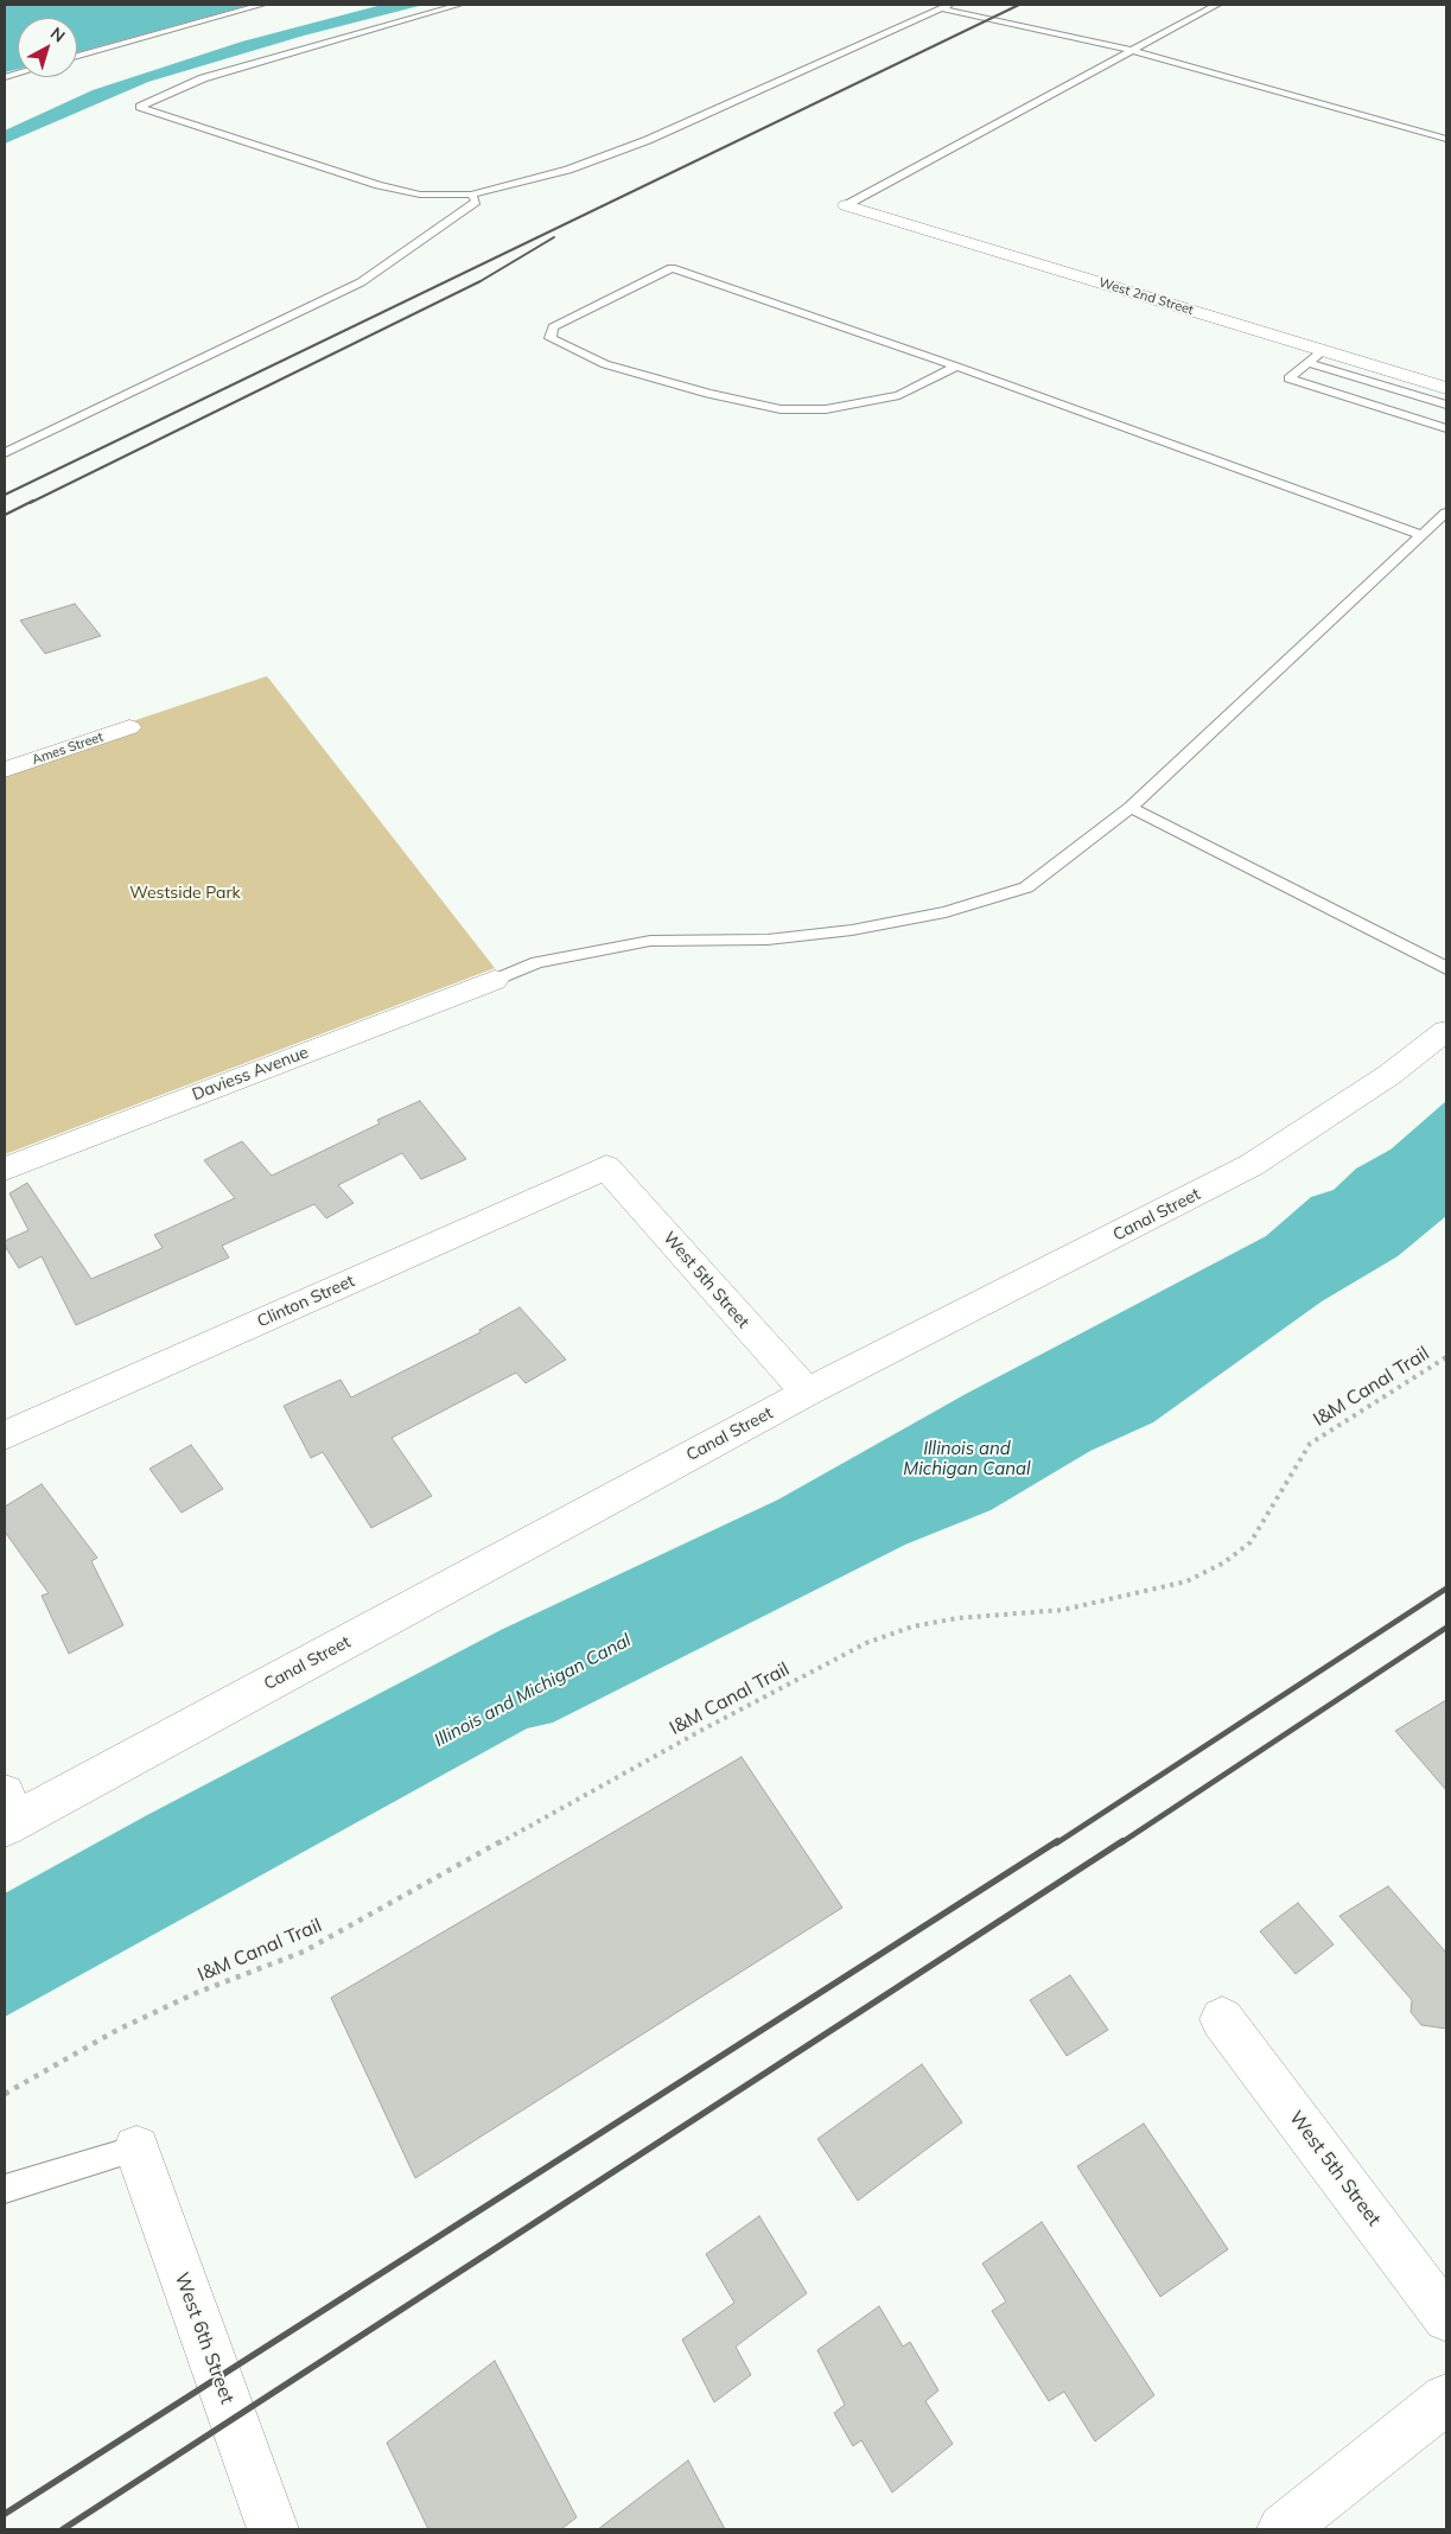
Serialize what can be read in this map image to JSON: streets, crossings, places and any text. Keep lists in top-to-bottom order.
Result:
{
  "streets": {
    "street": [
      "West 2nd Street",
      "Ames Street",
      "Daviess Avenue",
      "Canal Street",
      "West 5th Street",
      "Clinton Street",
      "West 6th Street"
    ],
    "path": ["I&M Canal Trail"]
  },
  "crossings": [
    ["Canal Street", "West 5th Street"],
    ["West 5th Street", "Clinton Street"]
  ],
  "water": ["Illinois and Michigan Canal"],
  "parks": ["Westside Park"],
  "north": "top right"
}
